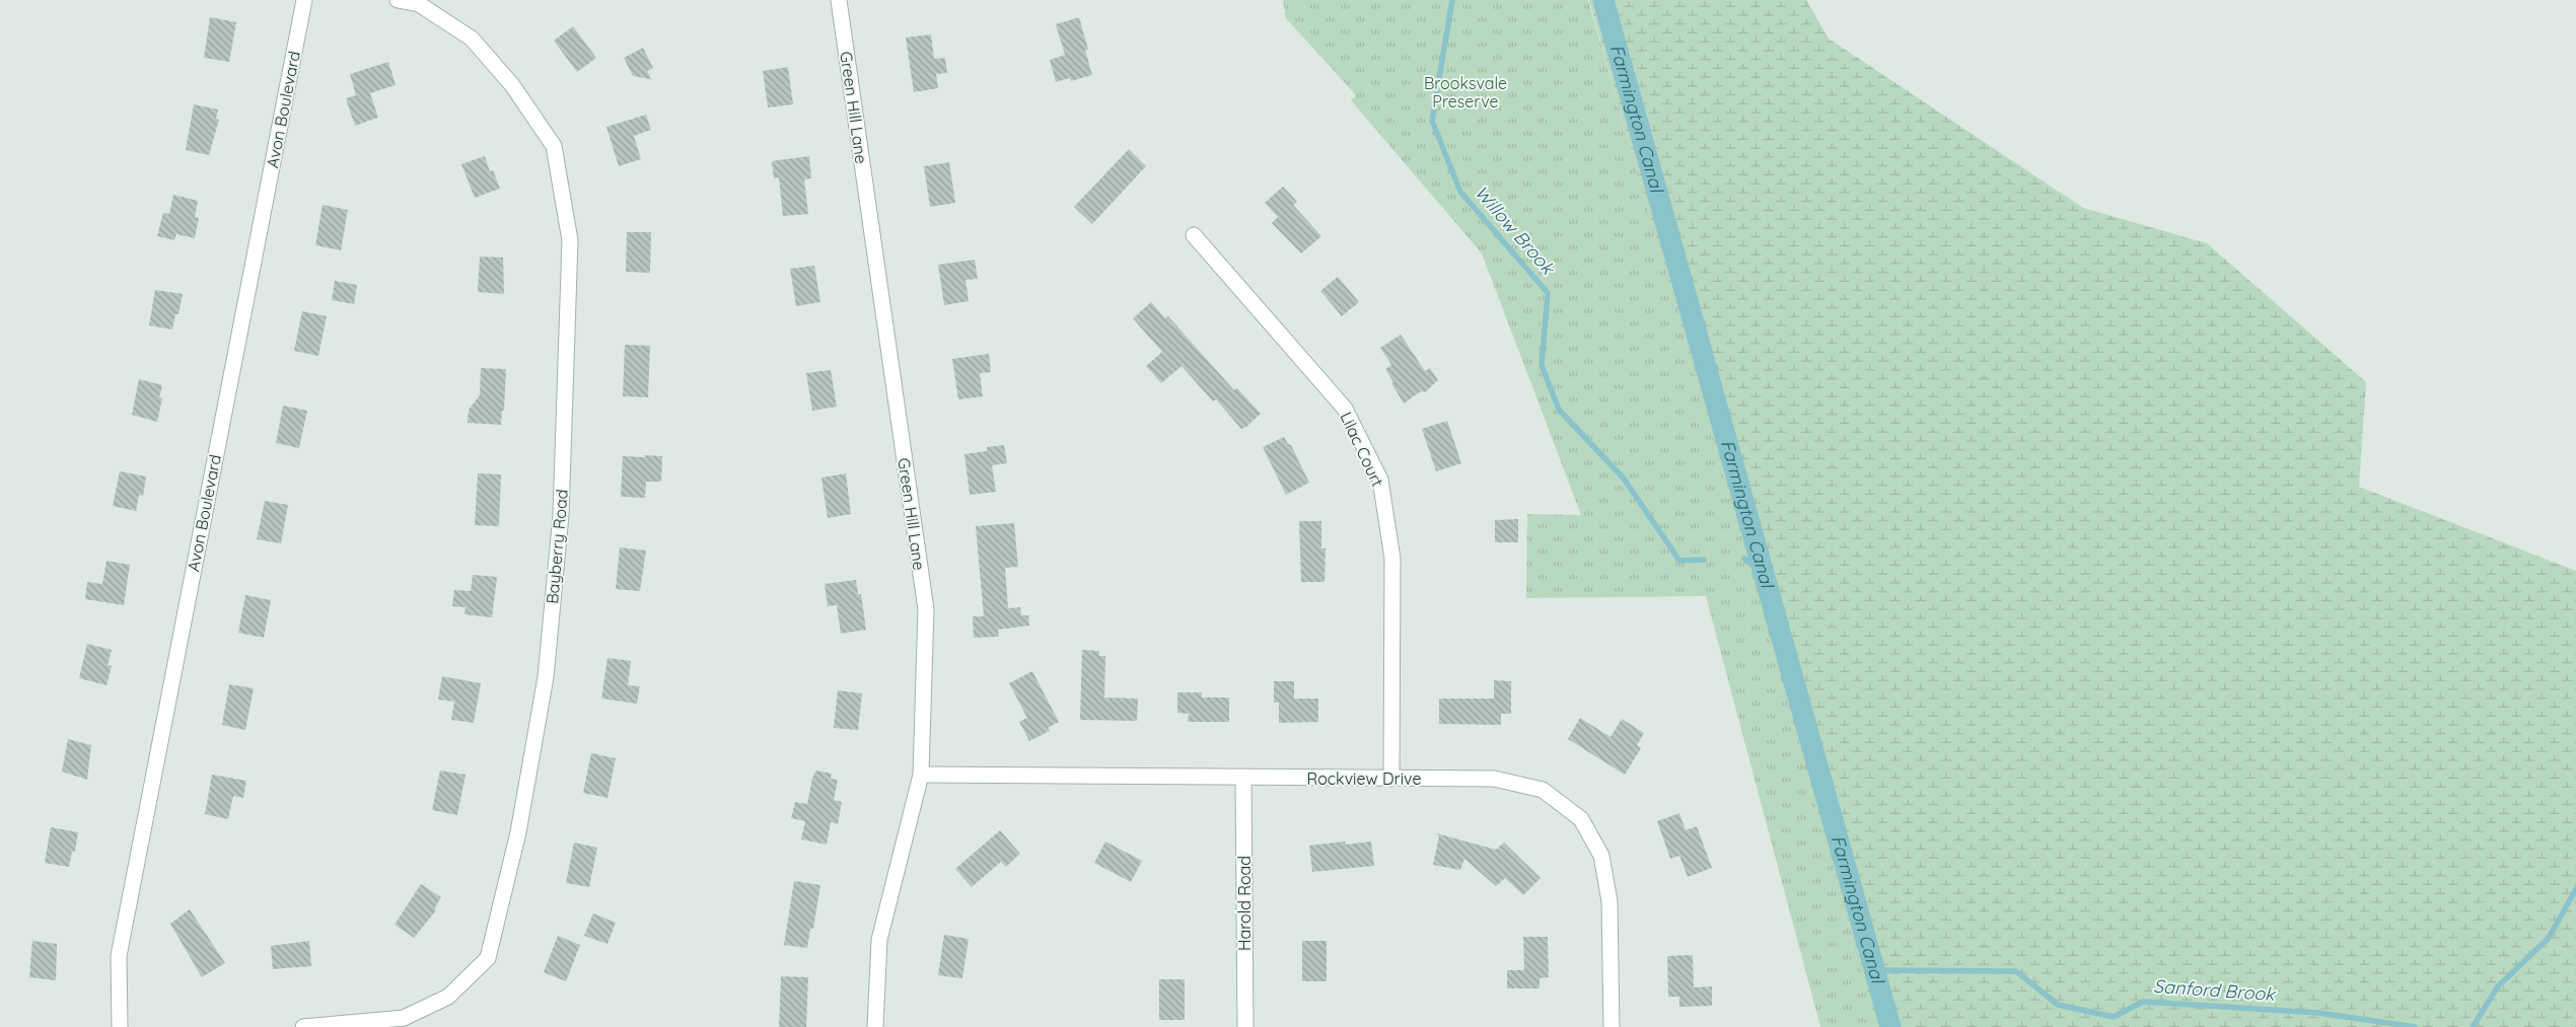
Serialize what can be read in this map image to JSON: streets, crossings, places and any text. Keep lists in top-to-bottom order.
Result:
{
  "streets": {
    "street": [
      "Green Hill Lane",
      "Avon Boulevard",
      "Lilac Court",
      "Bayberry Road",
      "Rockview Drive",
      "Harold Road"
    ]
  },
  "crossings": [
    ["Green Hill Lane", "Rockview Drive"],
    ["Lilac Court", "Rockview Drive"],
    ["Rockview Drive", "Harold Road"]
  ],
  "water": ["Farmington Canal", "Willow Brook", "Sanford Brook"],
  "parks": ["Brooksvale Preserve"]
}
